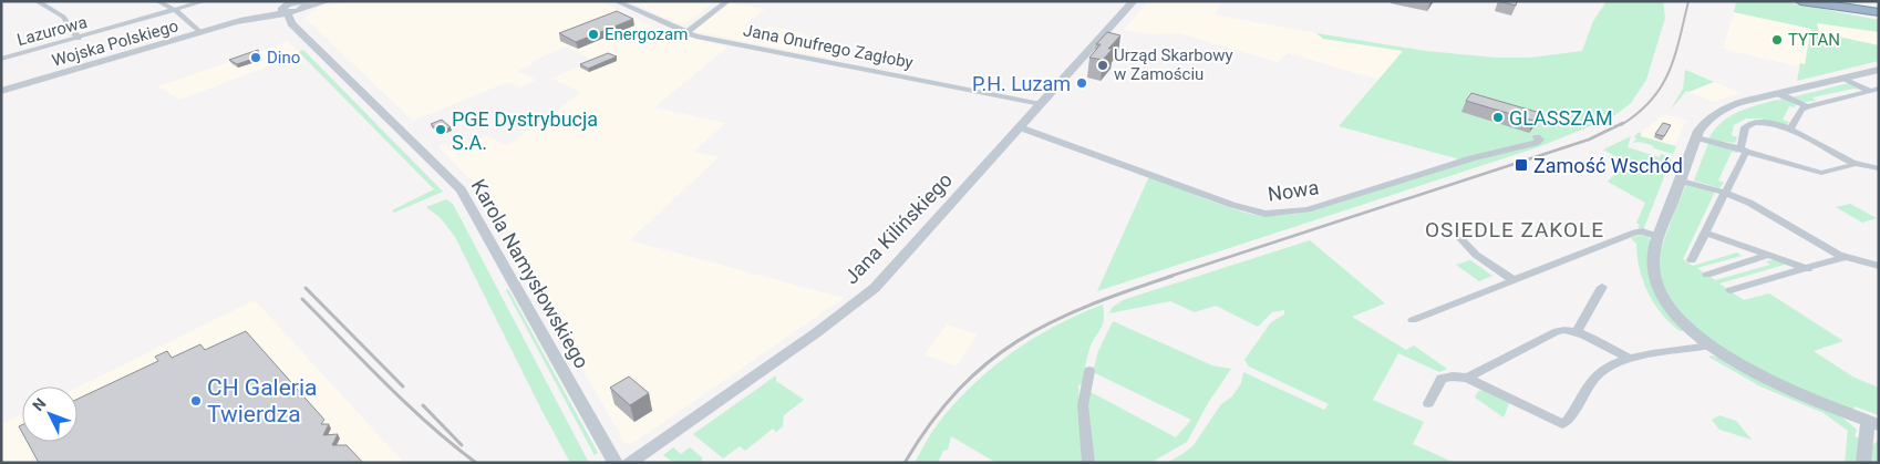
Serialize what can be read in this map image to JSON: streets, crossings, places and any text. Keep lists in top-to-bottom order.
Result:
{
  "streets": {
    "street": [
      "Lazurowa",
      "Wojska Polskiego",
      "Jana Onufrego Zagłoby",
      "Nowa",
      "Jana Kilińskiego",
      "Karola Namysłowskiego"
    ]
  },
  "crossings": [
    ["Wojska Polskiego", "Karola Namysłowskiego"],
    ["Jana Onufrego Zagłoby", "Jana Kilińskiego"],
    ["Nowa", "Jana Kilińskiego"]
  ],
  "districts": ["OSIEDLE ZAKOLE"],
  "places": {
    "other": [
      "Energozam",
      "TYTAN",
      "Dino",
      "Urząd Skarbowy w Zamościu",
      "P.H. Luzam",
      "GLASSZAM",
      "PGE Dystrybucja S.A.",
      "CH Galeria Twierdza"
    ],
    "transit": ["Zamość Wschód"]
  },
  "north": "top left"
}
